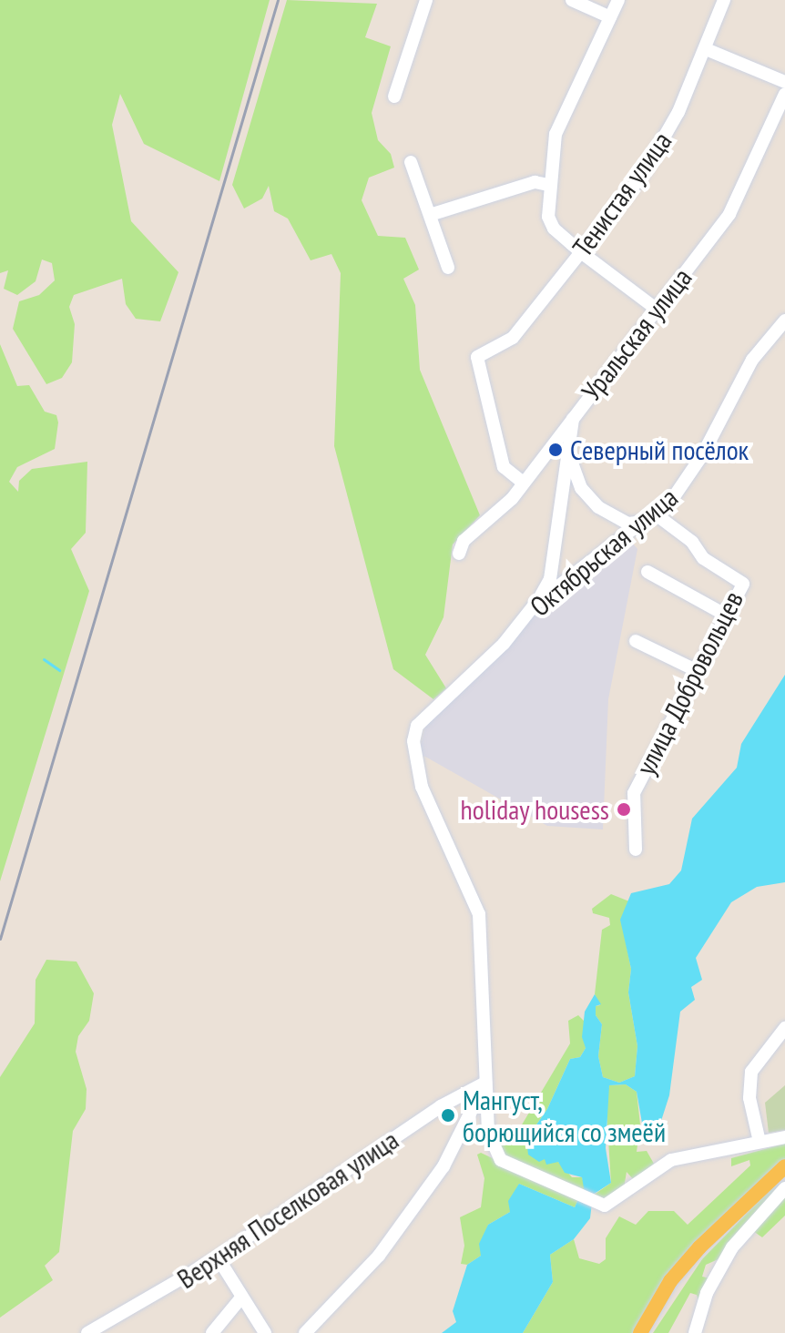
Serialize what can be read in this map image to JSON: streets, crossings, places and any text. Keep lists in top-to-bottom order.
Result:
{
  "streets": {
    "street": [
      "Тенистая улица",
      "Уральская улица",
      "Октябрьская улица",
      "улица Добровольцев",
      "Верхняя Поселковая улица"
    ]
  },
  "crossings": [
    ["Тенистая улица", "Уральская улица"],
    ["Октябрьская улица", "улица Добровольцев"],
    ["Октябрьская улица", "Верхняя Поселковая улица"]
  ],
  "places": ["Северный посёлок", "holiday housess", "Мангуст, борющийся со змеёй"]
}
